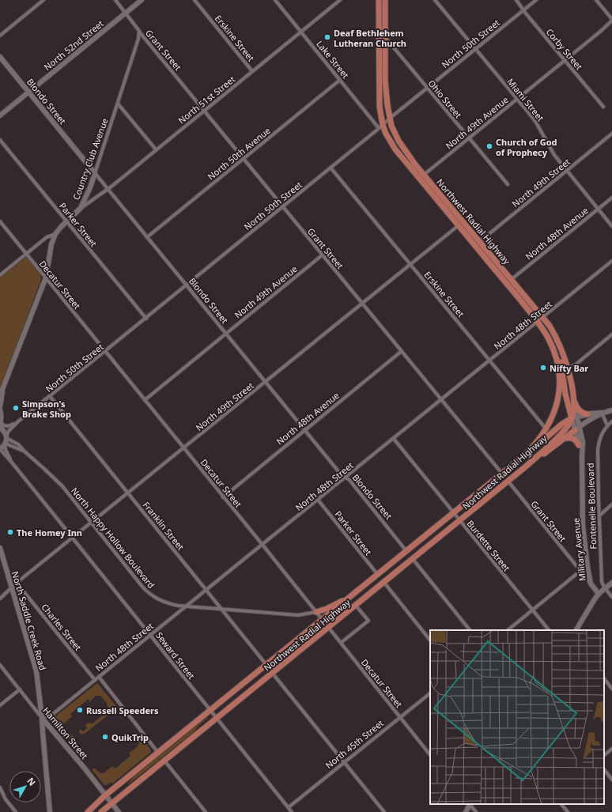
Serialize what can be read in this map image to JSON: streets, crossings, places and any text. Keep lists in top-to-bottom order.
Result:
{
  "streets": {
    "main road": [
      "North 52nd Street",
      "Blondo Street",
      "Country Club Avenue",
      "Northwest Radial Highway",
      "Military Avenue",
      "North Saddle Creek Road",
      "Hamilton Street"
    ],
    "street": [
      "Erskine Street",
      "North 50th Street",
      "Corby Street",
      "Grant Street",
      "Lake Street",
      "Ohio Street",
      "North 51st Street",
      "Miami Street",
      "North 49th Avenue",
      "North 50th Avenue",
      "North 49th Street",
      "Parker Street",
      "North 48th Avenue",
      "Decatur Street",
      "North 48th Street",
      "Fontenelle Boulevard",
      "Franklin Street",
      "North Happy Hollow Boulevard",
      "Burdette Street",
      "Charles Street",
      "Seward Street",
      "North 45th Street"
    ]
  },
  "crossings": [
    ["Erskine Street", "North 50th Street"],
    ["Erskine Street", "North 51st Street"],
    ["Erskine Street", "North 49th Street"],
    ["Erskine Street", "Northwest Radial Highway"],
    ["Erskine Street", "North 48th Street"],
    ["North 50th Street", "Corby Street"],
    ["North 50th Street", "Grant Street"],
    ["North 50th Street", "Lake Street"],
    ["North 50th Street", "Ohio Street"],
    ["North 50th Street", "Miami Street"],
    ["North 50th Street", "Blondo Street"],
    ["North 50th Street", "Northwest Radial Highway"],
    ["North 50th Street", "Parker Street"],
    ["North 50th Street", "Decatur Street"],
    ["North 50th Street", "Franklin Street"],
    ["North 50th Street", "North Happy Hollow Boulevard"],
    ["North 52nd Street", "Blondo Street"],
    ["Corby Street", "North 49th Avenue"],
    ["Grant Street", "North 51st Street"],
    ["Grant Street", "North 49th Avenue"],
    ["Grant Street", "North 50th Avenue"],
    ["Grant Street", "Country Club Avenue"],
    ["Grant Street", "North 49th Street"],
    ["Grant Street", "Northwest Radial Highway"],
    ["Grant Street", "North 48th Avenue"],
    ["Grant Street", "North 48th Street"],
    ["Grant Street", "Military Avenue"],
    ["Lake Street", "North 51st Street"],
    ["Lake Street", "North 50th Avenue"],
    ["Lake Street", "Northwest Radial Highway"],
    ["Ohio Street", "North 49th Avenue"],
    ["Ohio Street", "Northwest Radial Highway"],
    ["North 51st Street", "Blondo Street"],
    ["North 51st Street", "Country Club Avenue"],
    ["Miami Street", "North 49th Avenue"],
    ["Miami Street", "North 49th Street"],
    ["Miami Street", "North 48th Avenue"],
    ["Blondo Street", "North 49th Avenue"],
    ["Blondo Street", "North 50th Avenue"],
    ["Blondo Street", "Country Club Avenue"],
    ["Blondo Street", "North 49th Street"],
    ["Blondo Street", "Northwest Radial Highway"],
    ["Blondo Street", "North 48th Avenue"],
    ["Blondo Street", "North 48th Street"],
    ["North 49th Avenue", "Northwest Radial Highway"],
    ["North 49th Avenue", "Decatur Street"],
    ["Country Club Avenue", "Parker Street"],
    ["Country Club Avenue", "Decatur Street"],
    ["North 49th Street", "Northwest Radial Highway"],
    ["North 49th Street", "Decatur Street"],
    ["North 49th Street", "Franklin Street"],
    ["North 49th Street", "North Happy Hollow Boulevard"],
    ["North 49th Street", "North Saddle Creek Road"],
    ["North 49th Street", "Charles Street"],
    ["North 49th Street", "Seward Street"],
    ["Northwest Radial Highway", "Parker Street"],
    ["Northwest Radial Highway", "North 48th Avenue"],
    ["Northwest Radial Highway", "Decatur Street"],
    ["Northwest Radial Highway", "North 48th Street"],
    ["Northwest Radial Highway", "Franklin Street"],
    ["Northwest Radial Highway", "Burdette Street"],
    ["Northwest Radial Highway", "Military Avenue"],
    ["Northwest Radial Highway", "Seward Street"],
    ["Northwest Radial Highway", "Hamilton Street"],
    ["Parker Street", "North 48th Street"],
    ["North 48th Avenue", "Decatur Street"],
    ["Decatur Street", "North 48th Street"],
    ["Decatur Street", "North Happy Hollow Boulevard"],
    ["Decatur Street", "North 45th Street"],
    ["North 48th Street", "Franklin Street"],
    ["North 48th Street", "North Happy Hollow Boulevard"],
    ["North 48th Street", "Burdette Street"],
    ["North 48th Street", "North Saddle Creek Road"],
    ["North 48th Street", "Charles Street"],
    ["North 48th Street", "Seward Street"],
    ["North 48th Street", "Hamilton Street"],
    ["Franklin Street", "North Happy Hollow Boulevard"],
    ["North Happy Hollow Boulevard", "Seward Street"],
    ["North Saddle Creek Road", "Hamilton Street"],
    ["Seward Street", "North 45th Street"]
  ],
  "places": [
    "Deaf Bethlehem Lutheran Church",
    "Church of God of Prophecy",
    "Nifty Bar",
    "Simpson's Brake Shop",
    "The Homey Inn",
    "Russell Speeders",
    "QuikTrip"
  ],
  "north": "top right"
}
